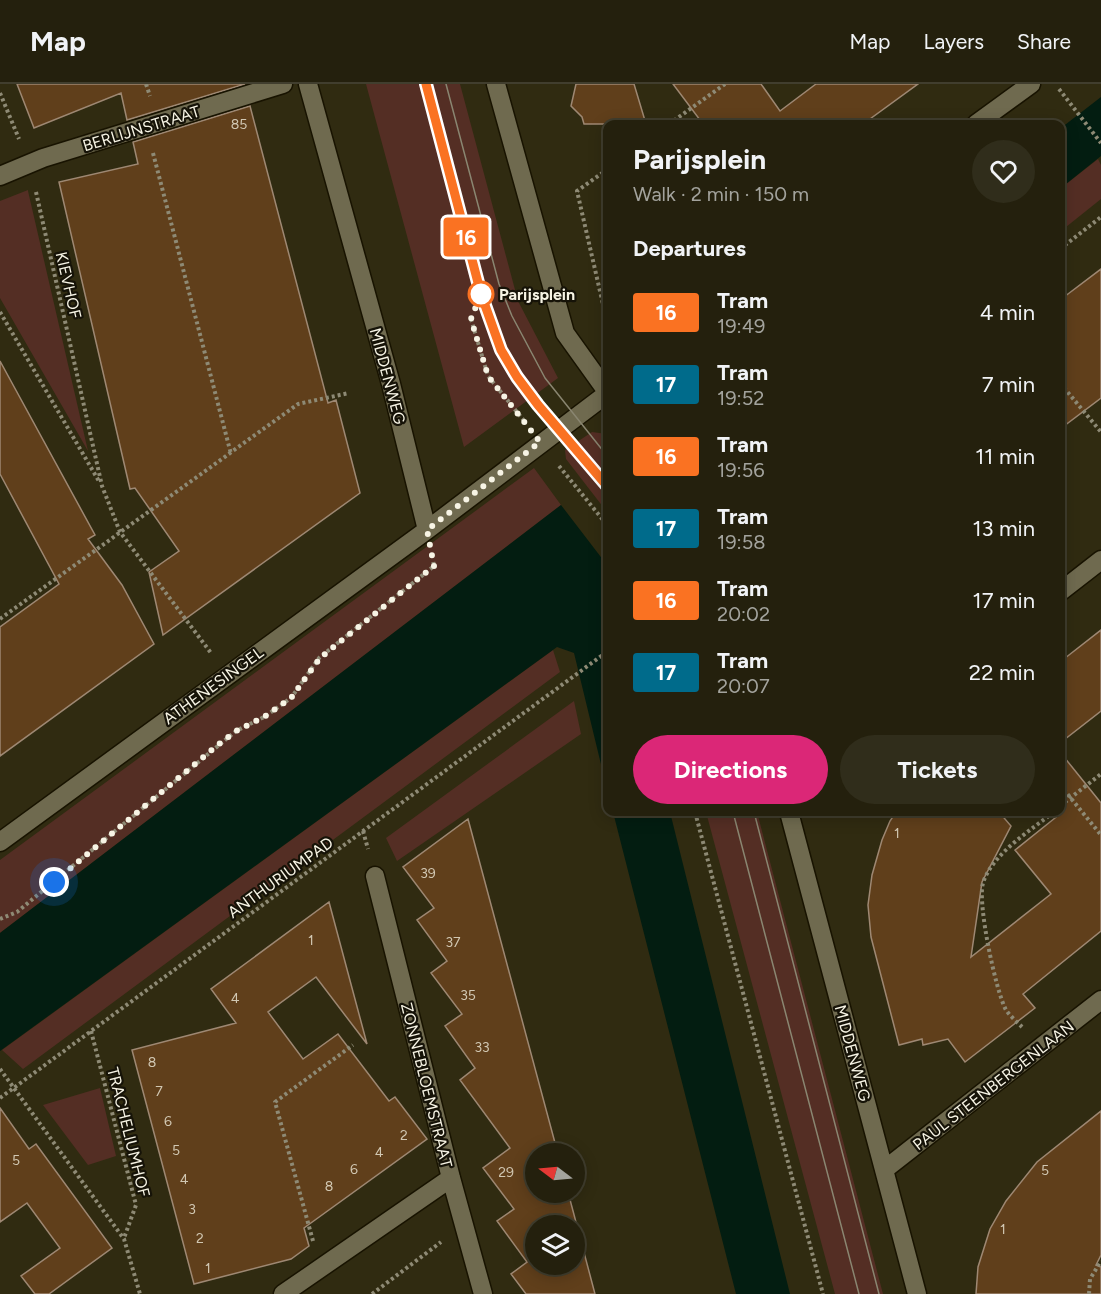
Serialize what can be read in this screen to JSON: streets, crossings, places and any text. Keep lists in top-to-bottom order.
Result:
{
  "streets": {
    "street": [
      "BERLIJNSTRAAT",
      "MIDDENWEG",
      "ATHENESINGEL",
      "ZONNEBLOEMSTRAAT",
      "PAUL STEENBERGENLAAN"
    ],
    "path": ["KIEVHOF", "ANTHURIUMPAD", "TRACHELIUMHOF"]
  },
  "crossings": [
    ["BERLIJNSTRAAT", "KIEVHOF"],
    ["KIEVHOF", "ATHENESINGEL"],
    ["MIDDENWEG", "ATHENESINGEL"],
    ["MIDDENWEG", "PAUL STEENBERGENLAAN"],
    ["ANTHURIUMPAD", "TRACHELIUMHOF"]
  ],
  "places": ["Parijsplein"],
  "lines": ["tram line 16"],
  "house_numbers": [
    "85",
    "1",
    "39",
    "1",
    "37",
    "35",
    "4",
    "33",
    "8",
    "7",
    "6",
    "2",
    "5",
    "4",
    "5",
    "6",
    "5",
    "29",
    "4",
    "8",
    "3",
    "1",
    "2",
    "1"
  ],
  "north": "left",
  "page": {
    "header": "Map",
    "nav": ["Map", "Layers", "Share"],
    "on_map": "16",
    "heading": [
      ["Parijsplein", "Walk · 2 min · 150 m"],
      "Departures"
    ],
    "list": [
      {
        "mark": "16",
        "name": "Tram",
        "note": "19:49",
        "value": "4 min"
      },
      {
        "mark": "17",
        "name": "Tram",
        "note": "19:52",
        "value": "7 min"
      },
      {
        "mark": "16",
        "name": "Tram",
        "note": "19:56",
        "value": "11 min"
      },
      {
        "mark": "17",
        "name": "Tram",
        "note": "19:58",
        "value": "13 min"
      },
      {
        "mark": "16",
        "name": "Tram",
        "note": "20:02",
        "value": "17 min"
      },
      {
        "mark": "17",
        "name": "Tram",
        "note": "20:07",
        "value": "22 min"
      }
    ],
    "buttons": ["Directions", "Tickets"]
  }
}
